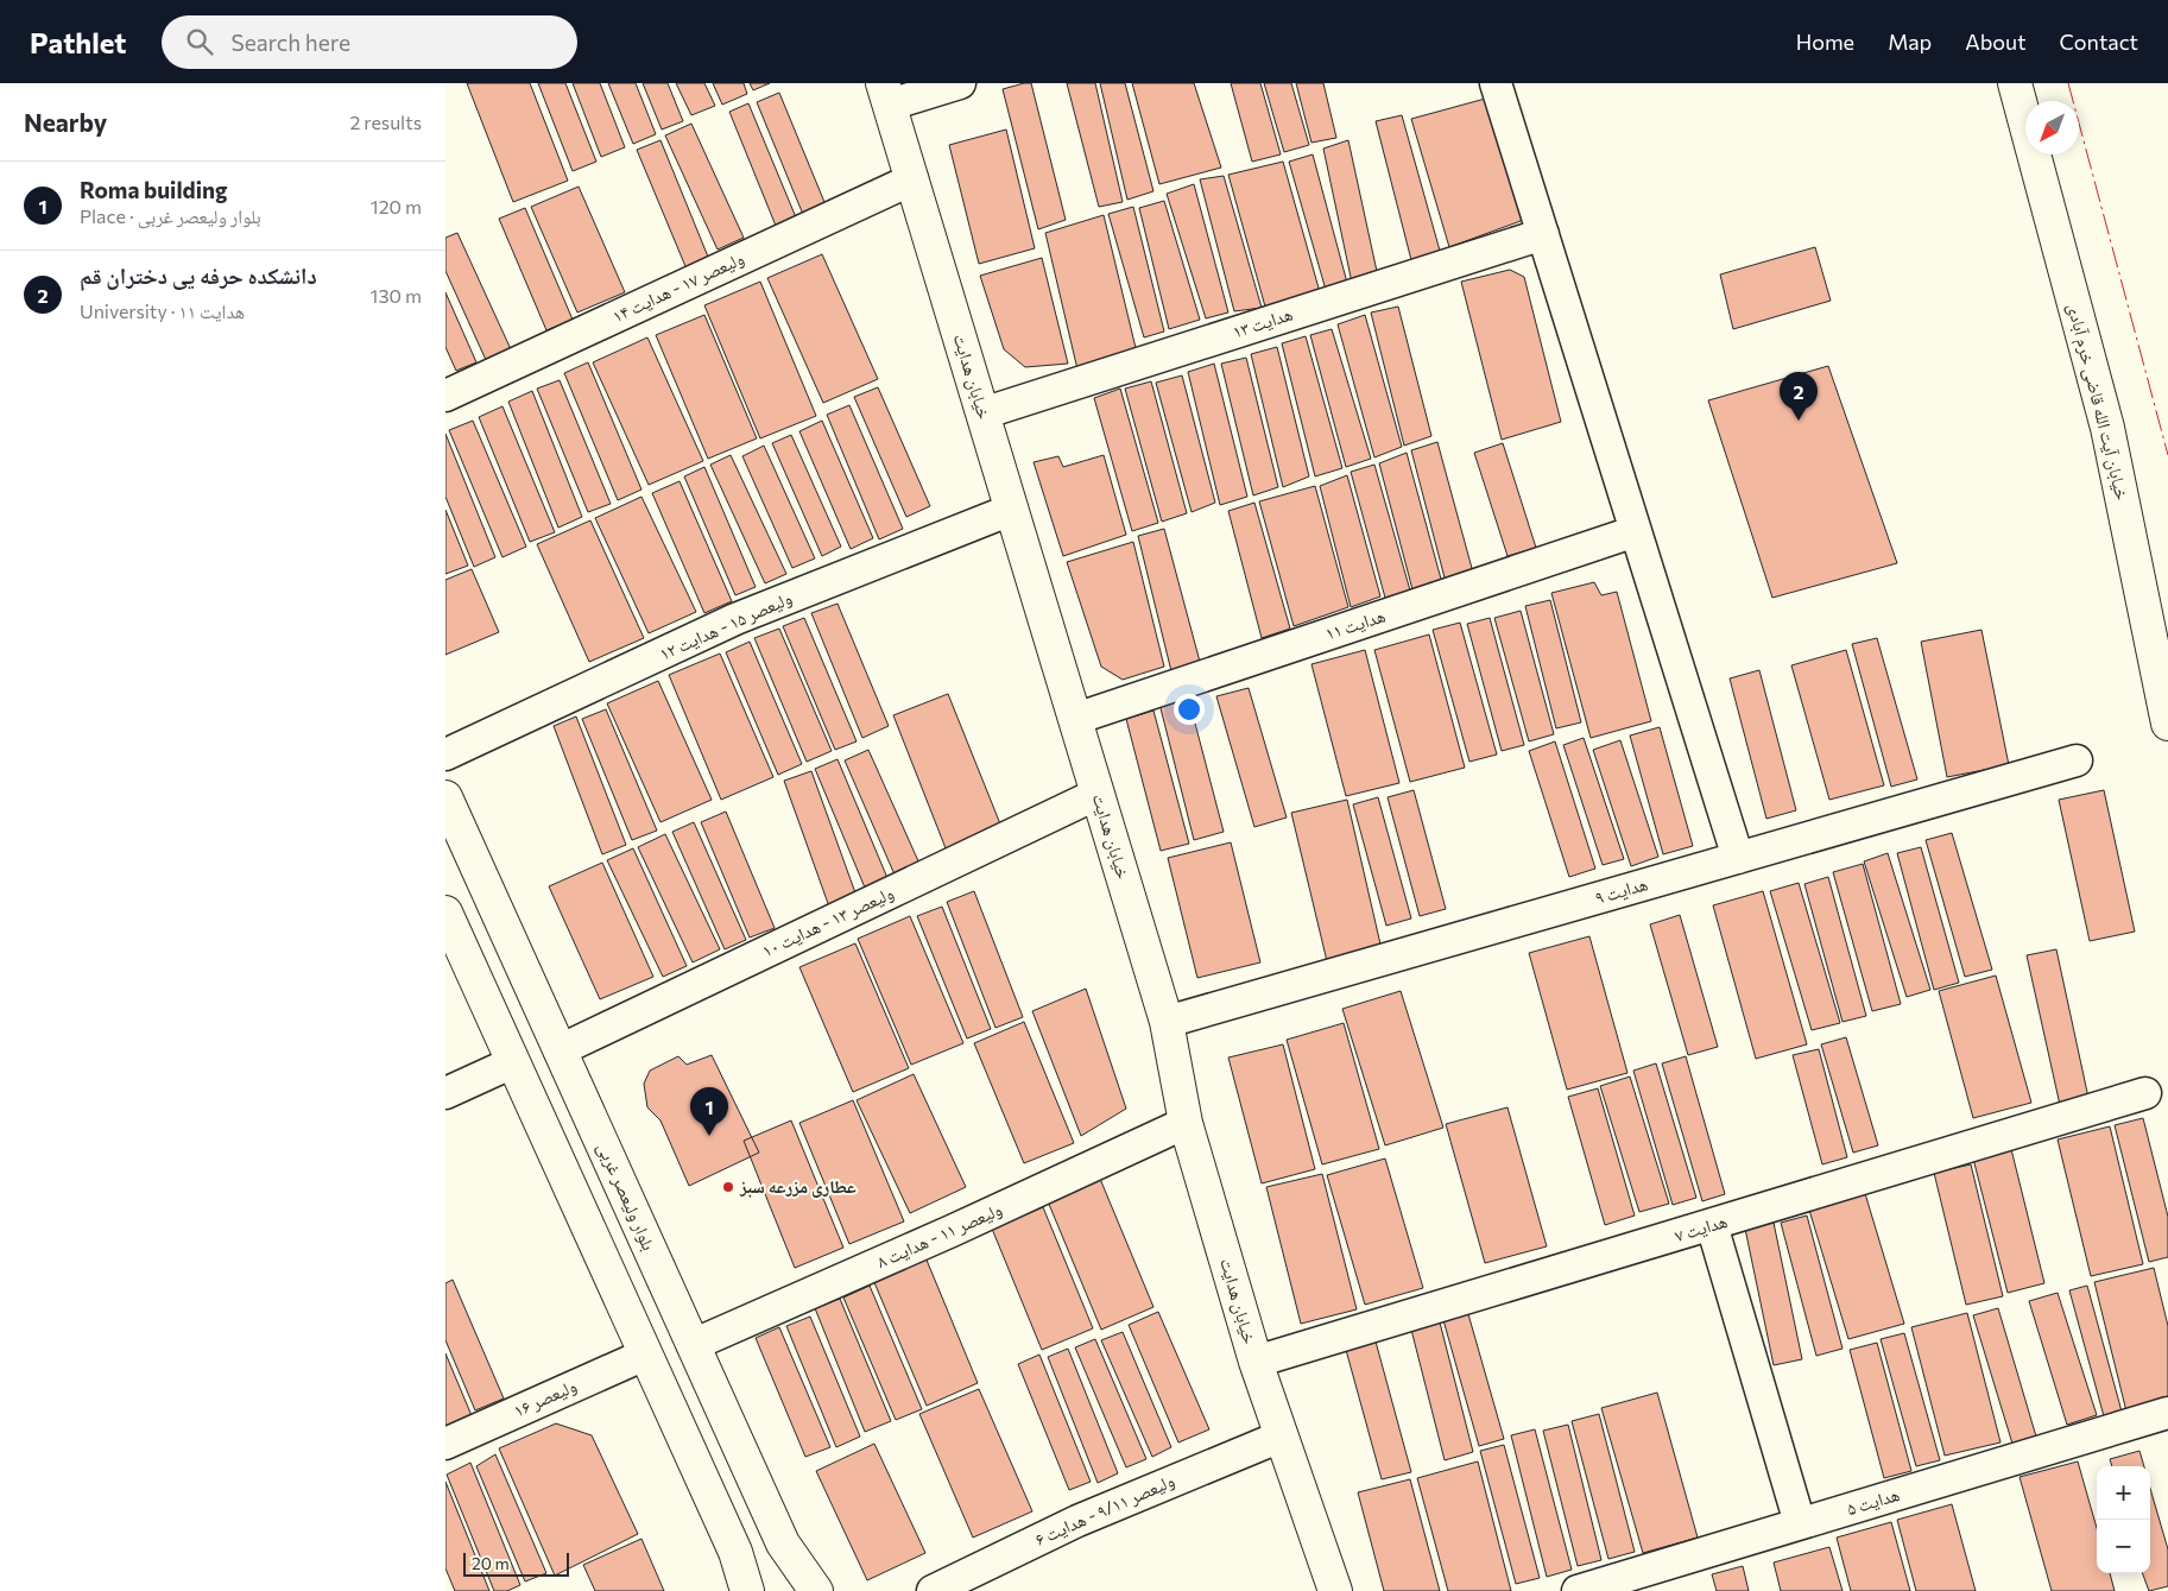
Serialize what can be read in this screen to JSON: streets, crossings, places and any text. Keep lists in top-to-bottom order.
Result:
{
  "streets": {
    "main road": ["خیابان هدایت", "خیابان آیت الله قاضی خرم آبادی", "بلوار ولیعصر غربی"],
    "street": [
      "ولیعصر ۱۷ - هدایت ۱۴",
      "هدایت ۱۳",
      "هدایت ۱۱",
      "ولیعصر ۱۵ - هدایت ۱۲",
      "هدایت ۹",
      "ولیعصر ۱۳ - هدایت ۱۰",
      "هدایت ۷",
      "ولیعصر ۱۱ - هدایت ۸",
      "ولیعصر ۱۶",
      "هدایت ۵",
      "ولیعصر ۹/۱۱ - هدایت ۶"
    ]
  },
  "crossings": [
    ["ولیعصر ۱۷ - هدایت ۱۴", "خیابان هدایت"],
    ["هدایت ۱۳", "خیابان هدایت"],
    ["خیابان هدایت", "هدایت ۱۱"],
    ["خیابان هدایت", "ولیعصر ۱۵ - هدایت ۱۲"],
    ["خیابان هدایت", "هدایت ۹"],
    ["خیابان هدایت", "ولیعصر ۱۳ - هدایت ۱۰"],
    ["خیابان هدایت", "هدایت ۷"],
    ["خیابان هدایت", "ولیعصر ۱۱ - هدایت ۸"],
    ["خیابان هدایت", "ولیعصر ۹/۱۱ - هدایت ۶"],
    ["ولیعصر ۱۳ - هدایت ۱۰", "بلوار ولیعصر غربی"],
    ["بلوار ولیعصر غربی", "ولیعصر ۱۱ - هدایت ۸"]
  ],
  "places": ["عطاری مزرعه سبز"],
  "scale_bar": "20 m",
  "north": "bottom left",
  "page": {
    "header": "Pathlet",
    "search": "Search here",
    "nav": [
      "Home",
      "Map",
      "About",
      "Contact"
    ],
    "heading": ["Nearby", "2 results"],
    "list": [
      {
        "mark": "1",
        "name": "Roma building",
        "note": "Place · بلوار ولیعصر غربی",
        "value": "120 m"
      },
      {
        "mark": "2",
        "name": "دانشکده حرفه یی دختران قم",
        "note": "University · هدایت ۱۱",
        "value": "130 m"
      }
    ],
    "pins": ["2", "1"],
    "map_buttons": ["+", "−"],
    "scale": "20 m"
  }
}
